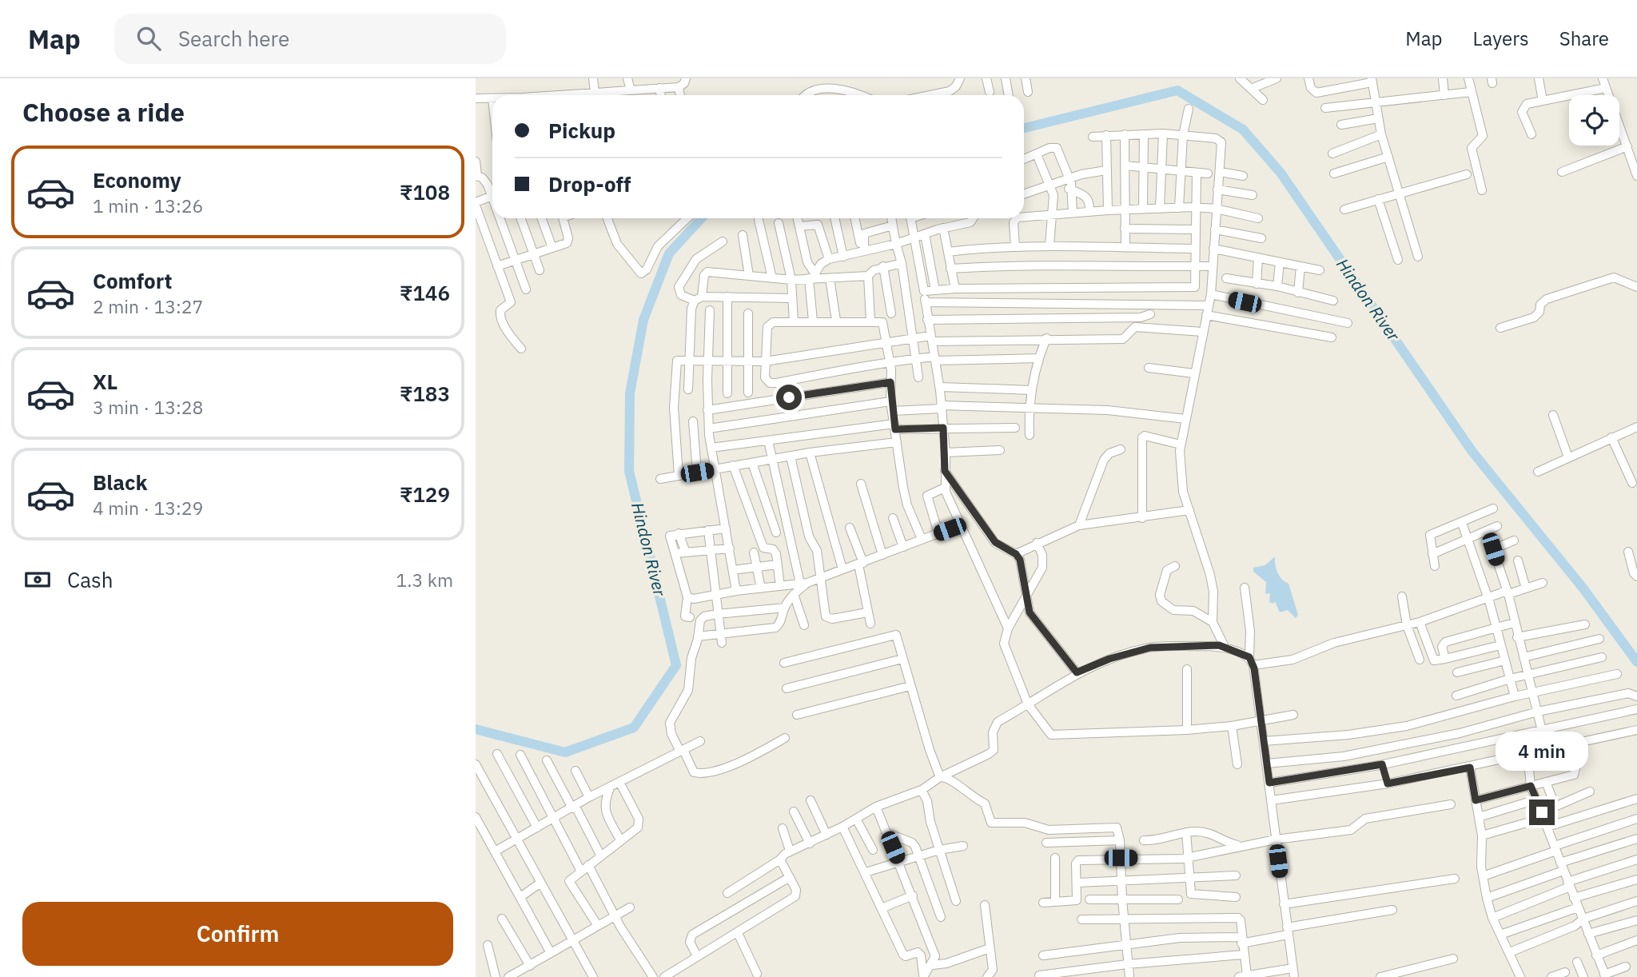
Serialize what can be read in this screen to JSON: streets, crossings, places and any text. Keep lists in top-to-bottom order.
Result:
{
  "water": ["Hindon River"],
  "page": {
    "header": "Map",
    "search": "Search here",
    "nav": ["Map", "Layers", "Share"],
    "heading": "Choose a ride",
    "banner": ["Pickup", "Drop-off"],
    "list": [
      {
        "name": "Economy",
        "note": "1 min · 13:26",
        "value": "₹108"
      },
      {
        "name": "Comfort",
        "note": "2 min · 13:27",
        "value": "₹146"
      },
      {
        "name": "XL",
        "note": "3 min · 13:28",
        "value": "₹183"
      },
      {
        "name": "Black",
        "note": "4 min · 13:29",
        "value": "₹129"
      }
    ],
    "pay": ["Cash", "1.3 km"],
    "bubble": "4 min",
    "buttons": "Confirm"
  }
}
